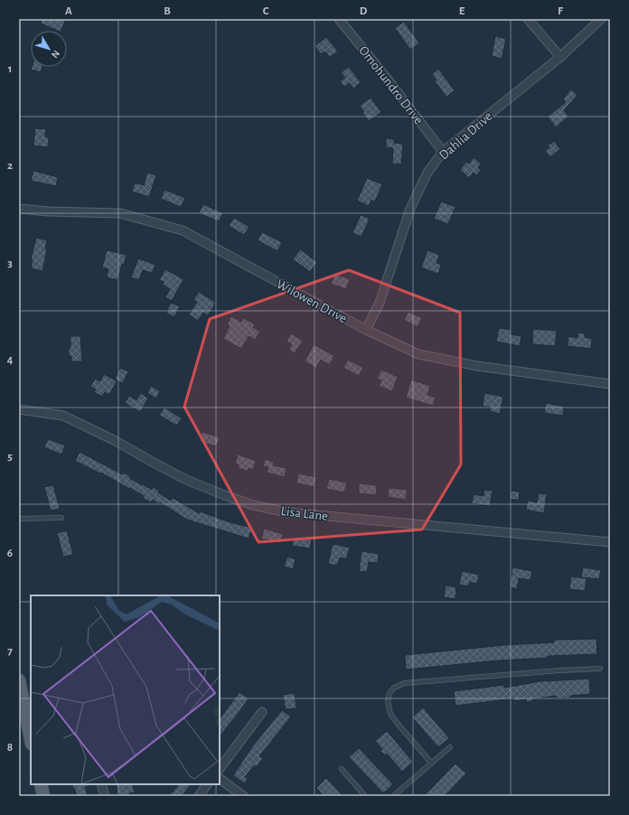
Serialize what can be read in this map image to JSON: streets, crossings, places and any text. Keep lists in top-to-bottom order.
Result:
{
  "streets": {
    "street": [
      "Omohundro Drive",
      "Dahlia Drive",
      "Wilowen Drive",
      "Lisa Lane"
    ]
  },
  "crossings": [
    ["Omohundro Drive", "Dahlia Drive"],
    ["Dahlia Drive", "Wilowen Drive"]
  ],
  "north": "bottom right",
  "grid": {
    "columns": [
      "A",
      "B",
      "C",
      "D",
      "E",
      "F"
    ],
    "rows": [
      "1",
      "2",
      "3",
      "4",
      "5",
      "6",
      "7",
      "8"
    ]
  }
}
